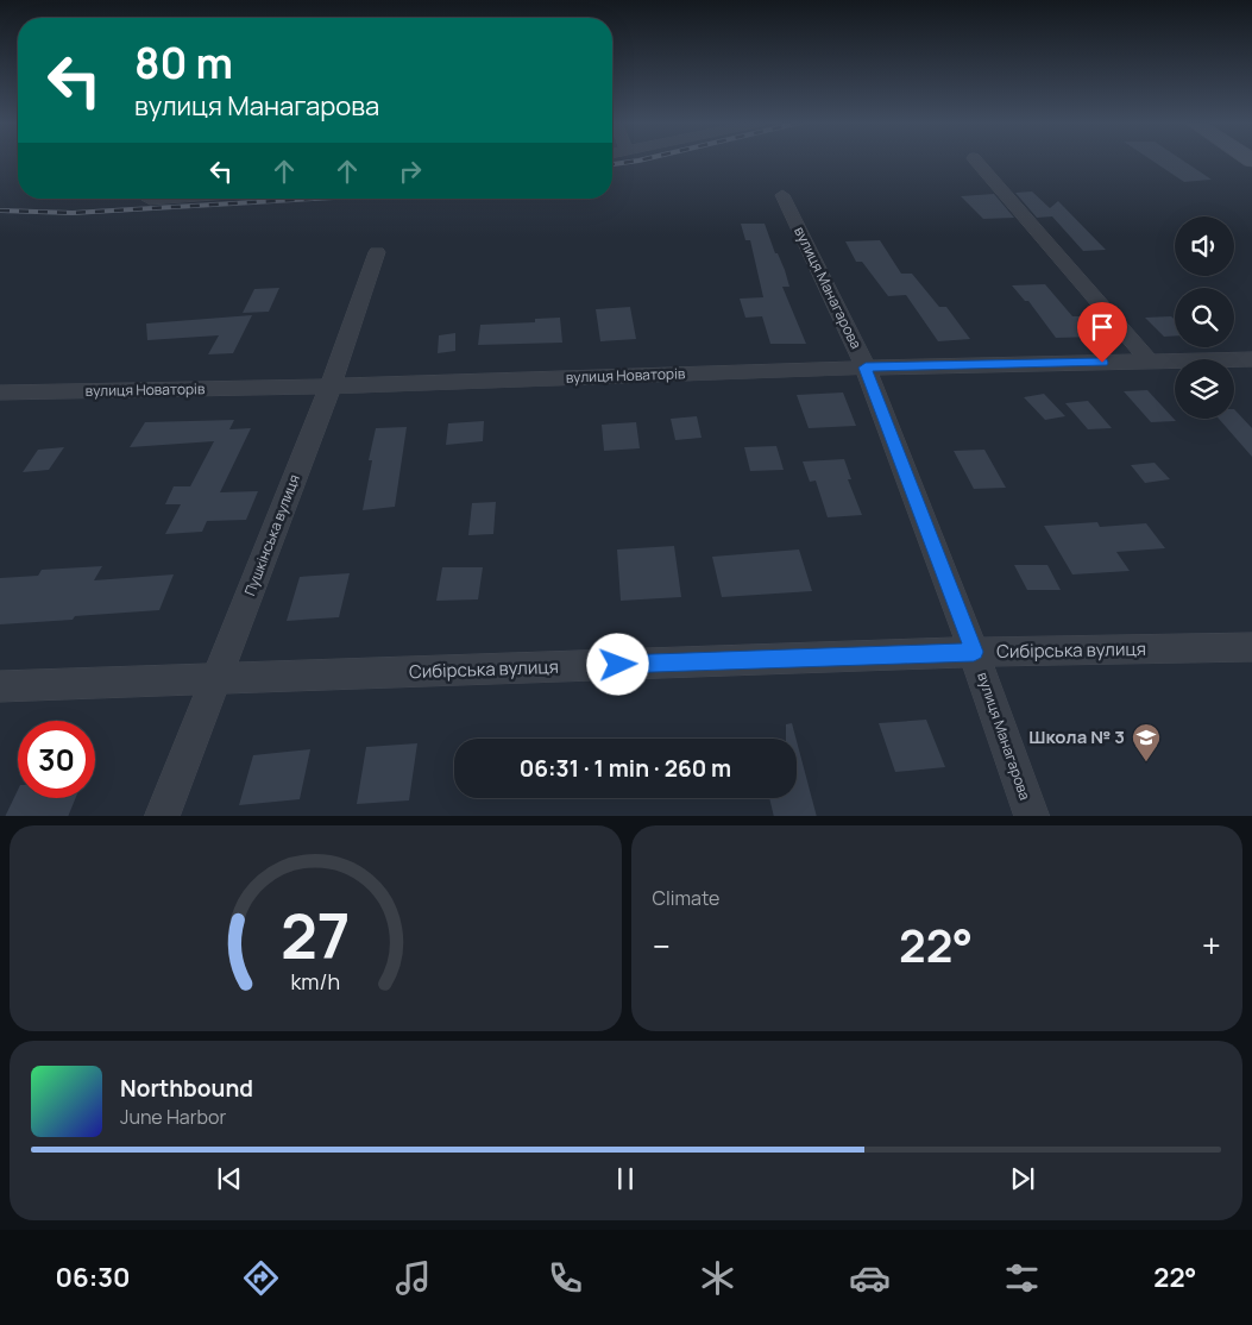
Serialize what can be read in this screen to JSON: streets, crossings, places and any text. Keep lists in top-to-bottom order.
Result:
{
  "streets": {
    "street": [
      "вулиця Манагарова",
      "вулиця Новаторів",
      "Пушкінська вулиця",
      "Сибірська вулиця"
    ]
  },
  "crossings": [
    ["вулиця Манагарова", "вулиця Новаторів"],
    ["вулиця Манагарова", "Сибірська вулиця"],
    ["вулиця Новаторів", "Пушкінська вулиця"],
    ["Пушкінська вулиця", "Сибірська вулиця"]
  ],
  "places": {
    "school or university": ["Школа № 3"]
  },
  "page": {
    "turn": ["80 m", "вулиця Манагарова"],
    "limit": "30",
    "trip": "06:31 · 1 min · 260 m",
    "tile": "Climate",
    "heat": ["−", "22°", "+"],
    "song": ["Northbound", "June Harbor"],
    "tabs": ["06:30", "22°"],
    "gauge": ["27", "km/h"]
  }
}
